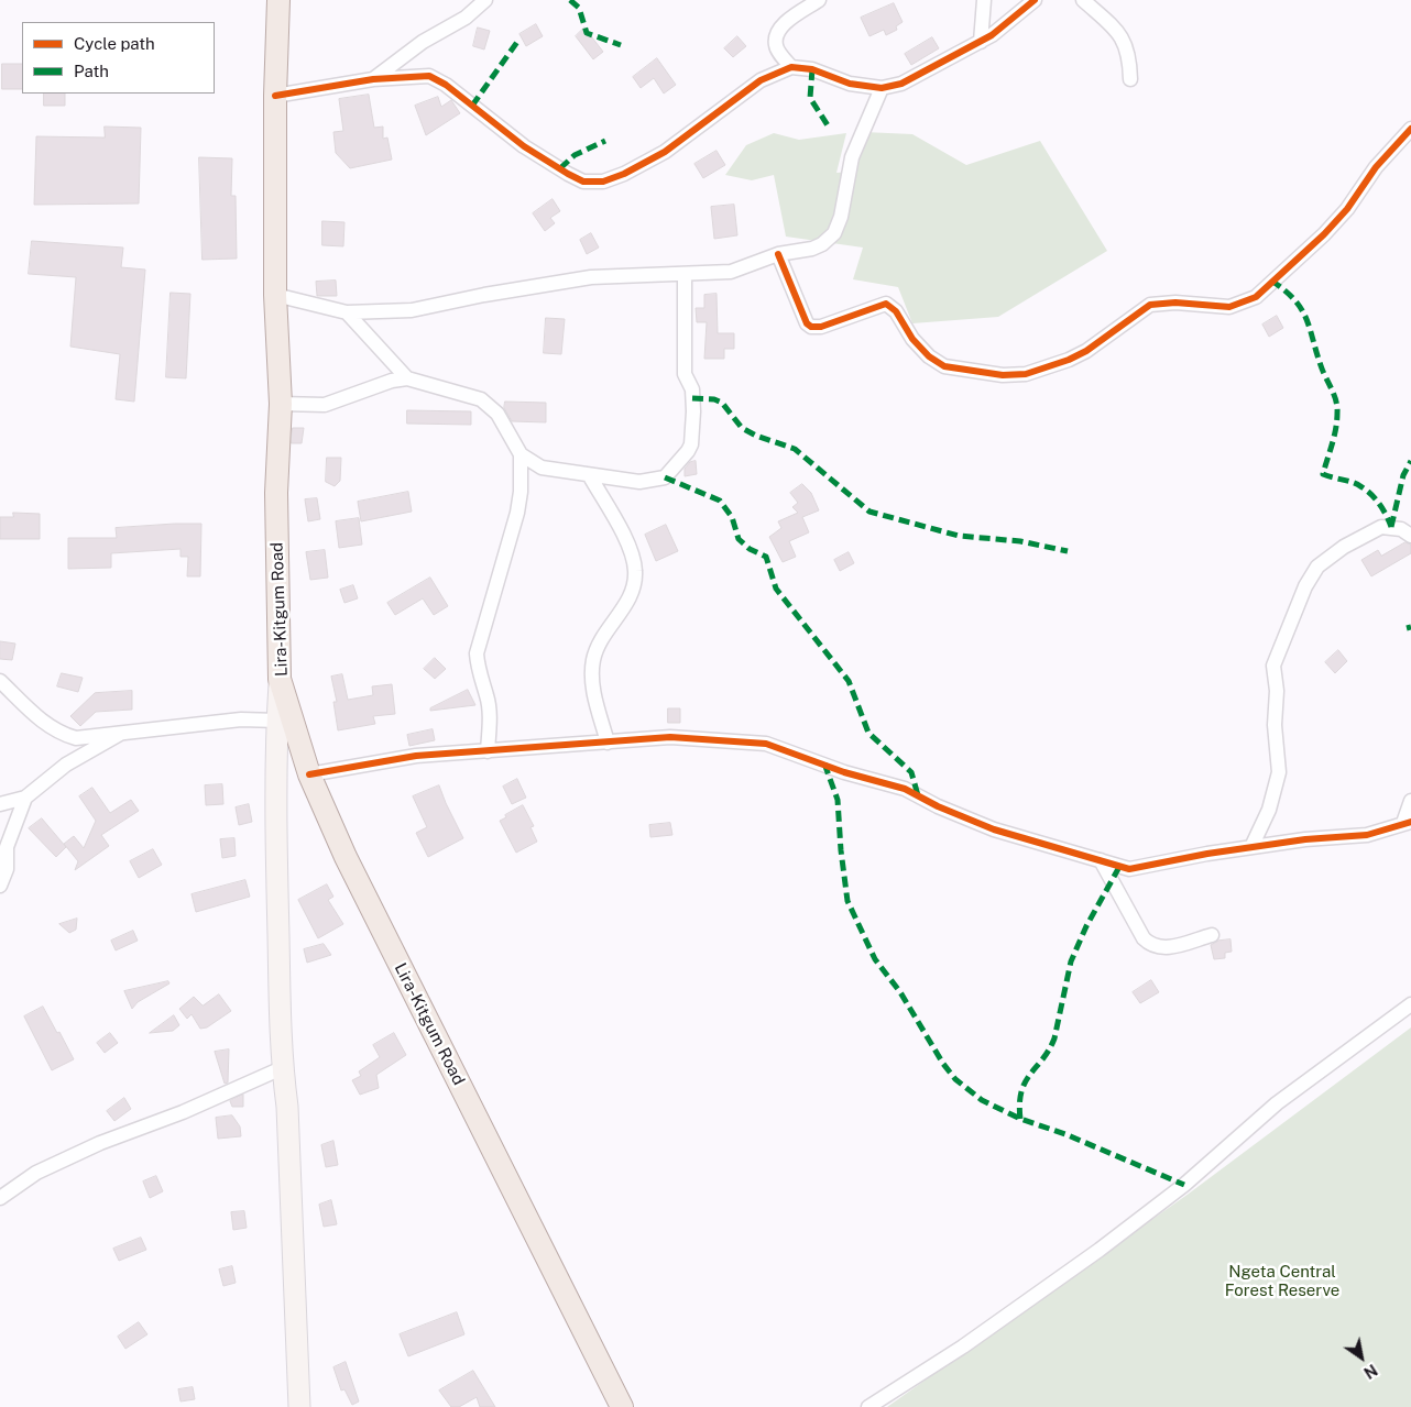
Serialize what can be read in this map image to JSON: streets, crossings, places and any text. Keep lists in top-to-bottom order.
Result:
{
  "streets": {
    "main road": ["Lira-Kitgum Road"]
  },
  "parks": ["Ngeta Central Forest Reserve"],
  "legend": ["Cycle path", "Path"],
  "north": "bottom right"
}
